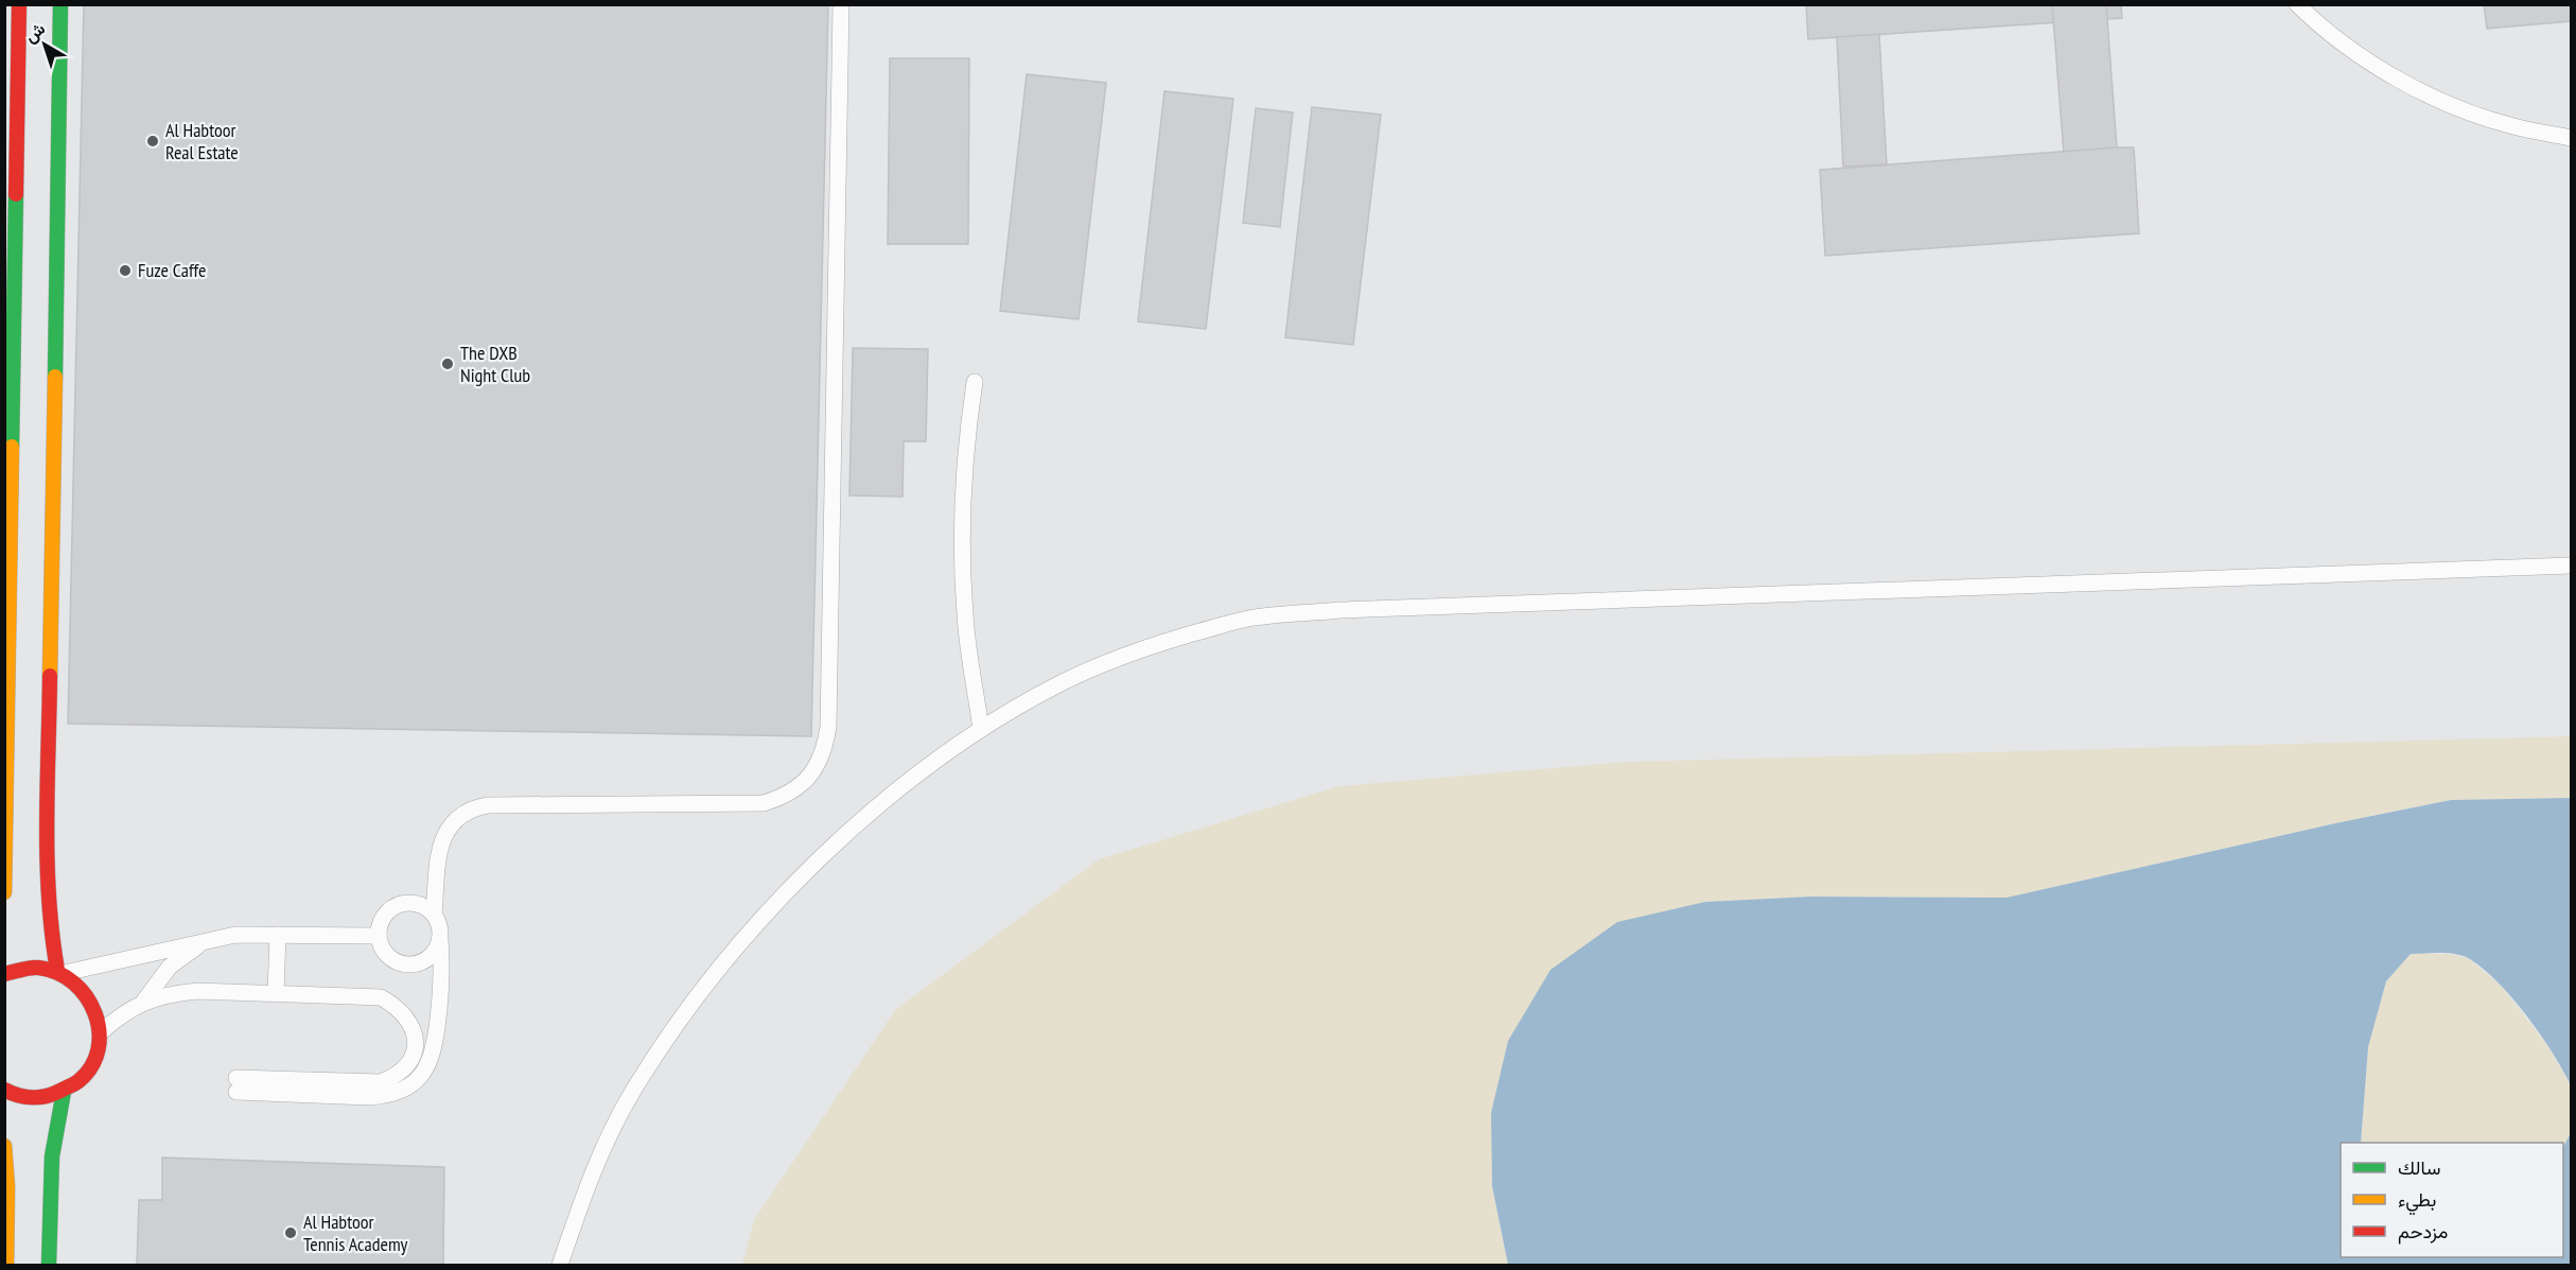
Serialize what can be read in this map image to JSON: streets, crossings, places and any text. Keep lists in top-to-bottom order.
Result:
{
  "places": [
    "Al Habtoor Real Estate",
    "Fuze Caffe",
    "The DXB Night Club",
    "Al Habtoor Tennis Academy"
  ],
  "legend": ["سالك", "بطيء", "مزدحم"],
  "north": "top left"
}
